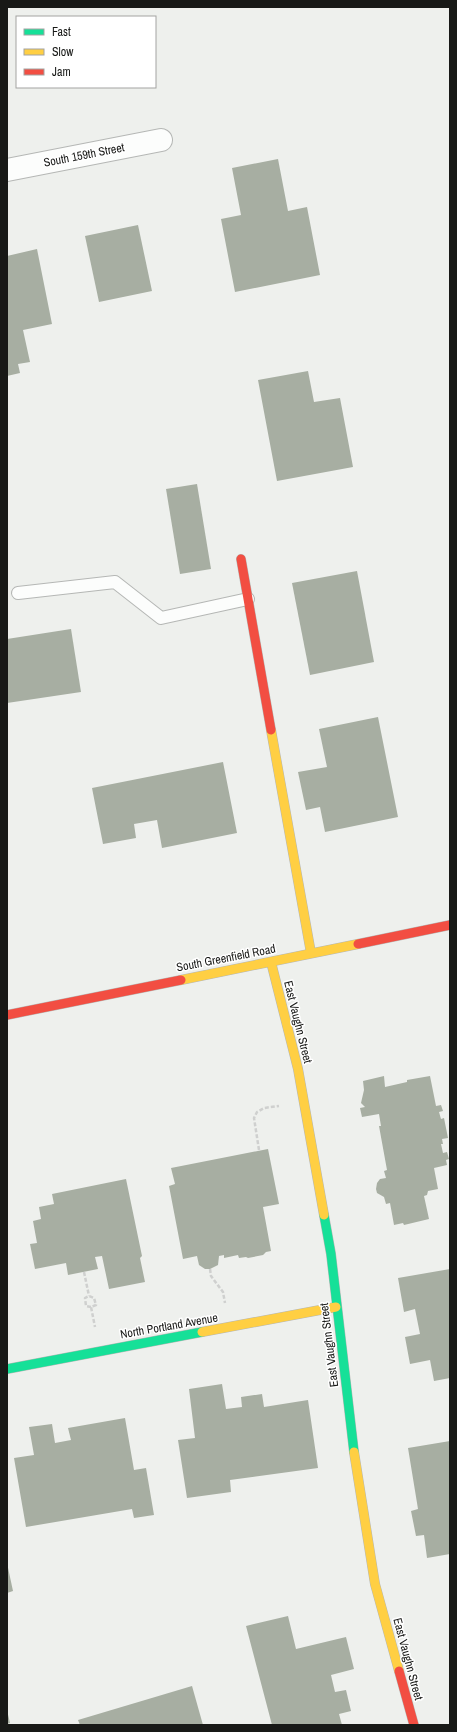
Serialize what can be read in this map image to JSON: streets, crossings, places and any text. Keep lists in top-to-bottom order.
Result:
{
  "streets": {
    "street": [
      "South 159th Street",
      "South Greenfield Road",
      "East Vaughn Street",
      "North Portland Avenue"
    ]
  },
  "crossings": [
    ["South Greenfield Road", "East Vaughn Street"],
    ["East Vaughn Street", "North Portland Avenue"]
  ],
  "legend": ["Fast", "Slow", "Jam"]
}
